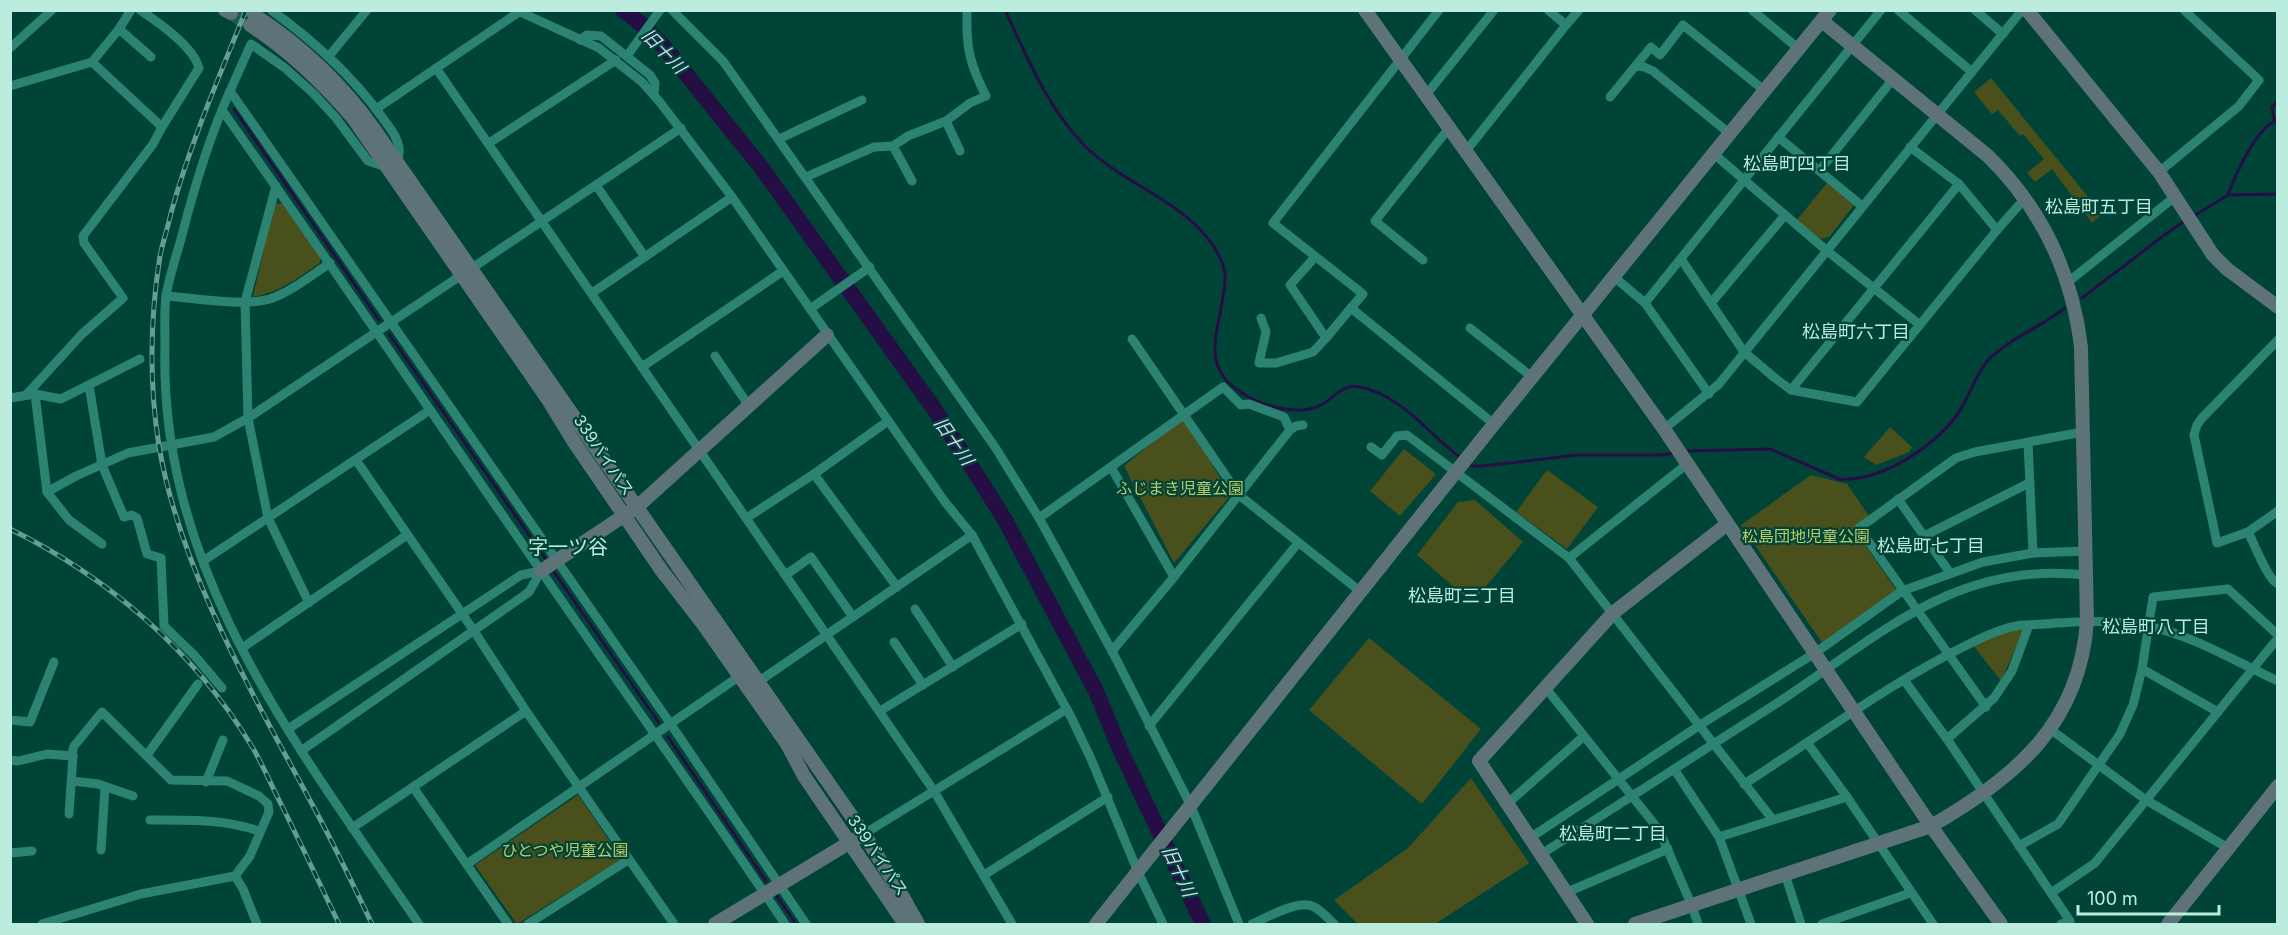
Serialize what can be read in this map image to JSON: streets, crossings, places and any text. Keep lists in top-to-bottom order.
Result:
{
  "streets": {
    "street": ["339バイパス"]
  },
  "districts": [
    "松島町四丁目",
    "松島町五丁目",
    "松島町六丁目",
    "松島町七丁目",
    "字一ツ谷",
    "松島町三丁目",
    "松島町八丁目",
    "松島町二丁目"
  ],
  "water": ["旧十川"],
  "parks": ["ふじまき児童公園", "松島団地児童公園", "ひとつや児童公園"],
  "scale_bar": "100 m"
}
